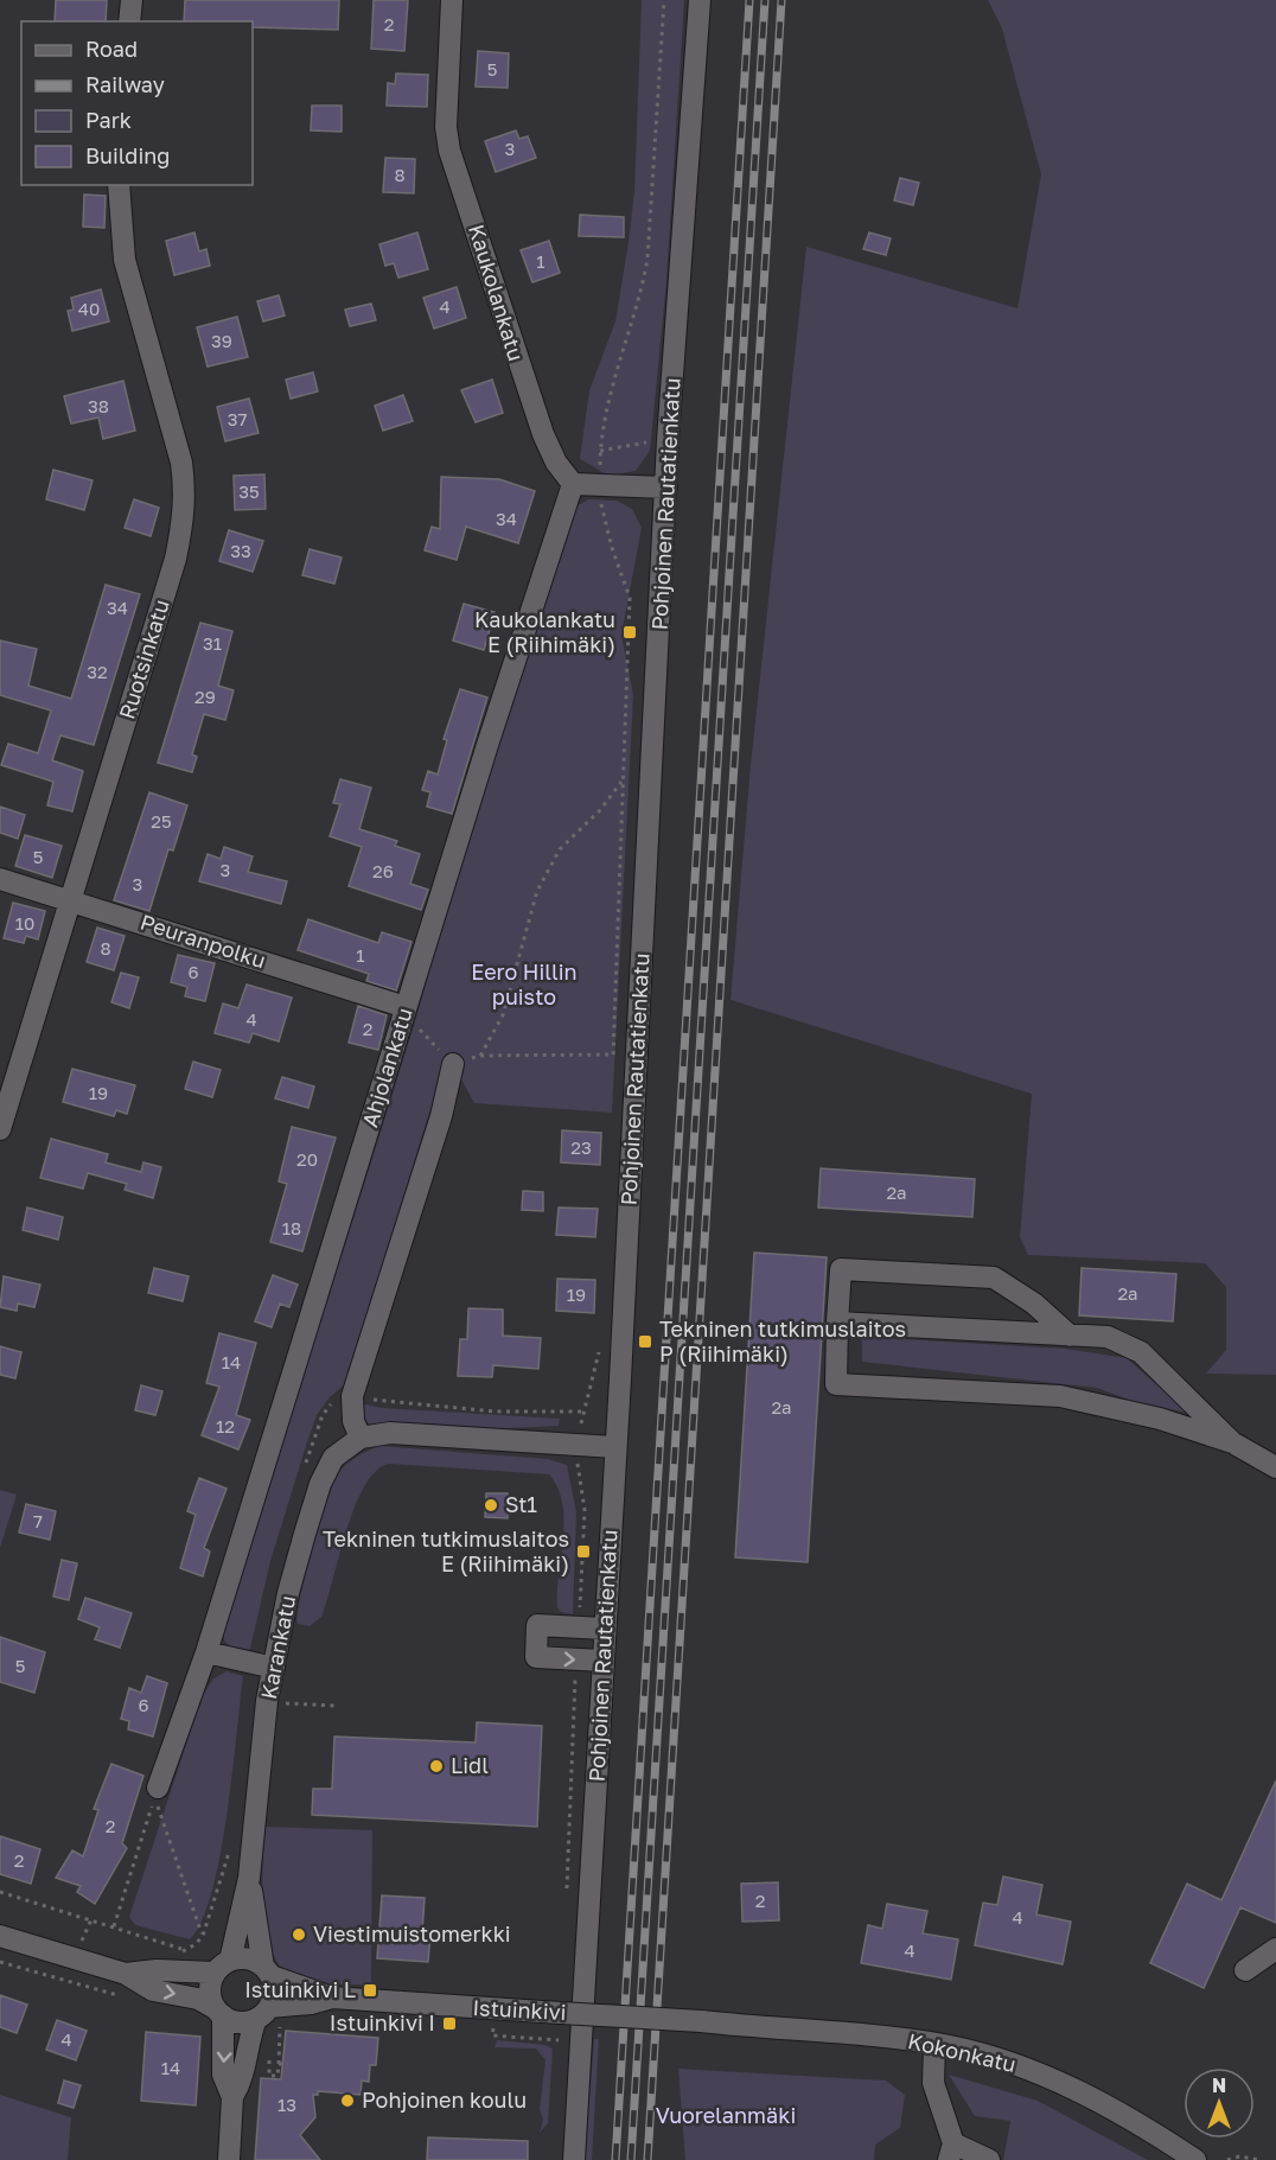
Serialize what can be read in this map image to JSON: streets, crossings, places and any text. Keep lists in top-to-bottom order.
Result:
{
  "streets": {
    "street": [
      "Kaukolankatu",
      "Pohjoinen Rautatienkatu",
      "Ruotsinkatu",
      "Peuranpolku",
      "Ahjolankatu",
      "Karankatu",
      "Istuinkivi",
      "Kokonkatu"
    ]
  },
  "crossings": [
    ["Kaukolankatu", "Ahjolankatu"],
    ["Ruotsinkatu", "Peuranpolku"],
    ["Peuranpolku", "Ahjolankatu"],
    ["Karankatu", "Istuinkivi"],
    ["Istuinkivi", "Kokonkatu"]
  ],
  "parks": ["Eero Hillin puisto", "Vuorelanmäki"],
  "places": {
    "transit": [
      "Kaukolankatu E (Riihimäki)",
      "Tekninen tutkimuslaitos P (Riihimäki)",
      "Tekninen tutkimuslaitos E (Riihimäki)",
      "Istuinkivi L",
      "Istuinkivi I"
    ],
    "other": [
      "St1",
      "Lidl",
      "Viestimuistomerkki",
      "Pohjoinen koulu"
    ]
  },
  "house_numbers": [
    "2",
    "5",
    "3",
    "8",
    "1",
    "4",
    "40",
    "39",
    "38",
    "37",
    "35",
    "34",
    "33",
    "34",
    "31",
    "32",
    "29",
    "25",
    "5",
    "3",
    "26",
    "3",
    "10",
    "8",
    "1",
    "6",
    "4",
    "2",
    "19",
    "23",
    "20",
    "2a",
    "18",
    "2a",
    "19",
    "14",
    "2a",
    "12",
    "7",
    "5",
    "6",
    "2",
    "2",
    "2",
    "4",
    "4",
    "4",
    "14",
    "13"
  ],
  "legend": [
    "Road",
    "Railway",
    "Park",
    "Building"
  ],
  "north": "top"
}
